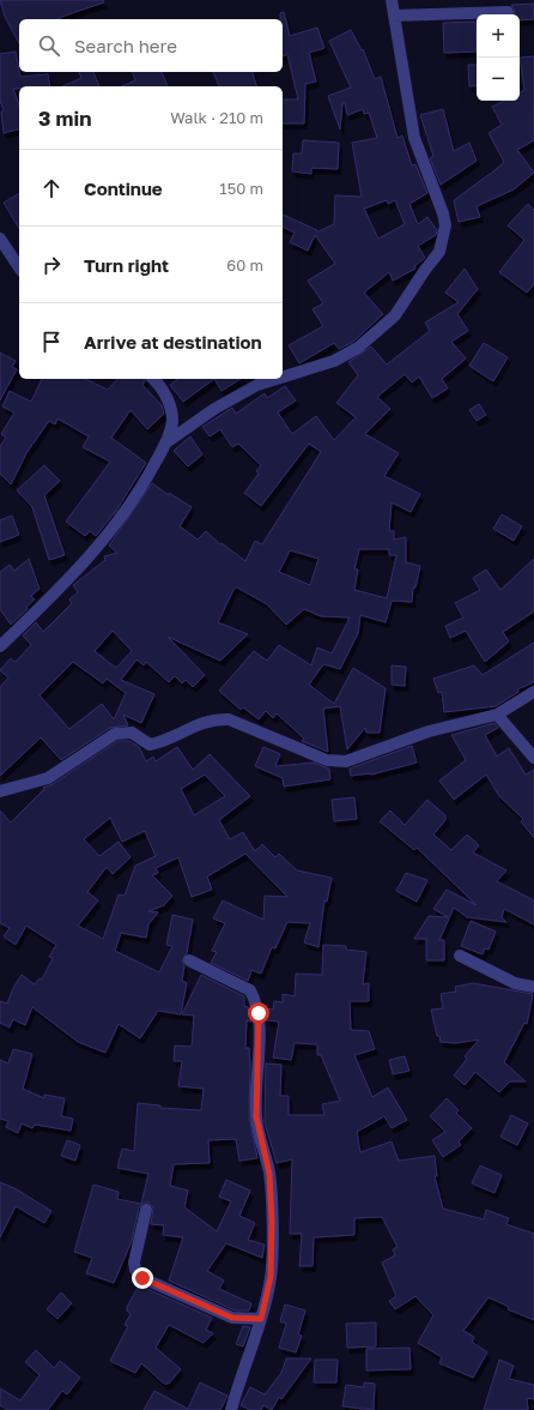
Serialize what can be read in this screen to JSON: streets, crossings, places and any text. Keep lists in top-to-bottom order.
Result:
{
  "page": {
    "map_buttons": ["+", "−"],
    "search": "Search here",
    "heading": ["3 min", "Walk · 210 m"],
    "list": [
      ["Continue", "150 m"],
      ["Turn right", "60 m"],
      "Arrive at destination"
    ]
  }
}
